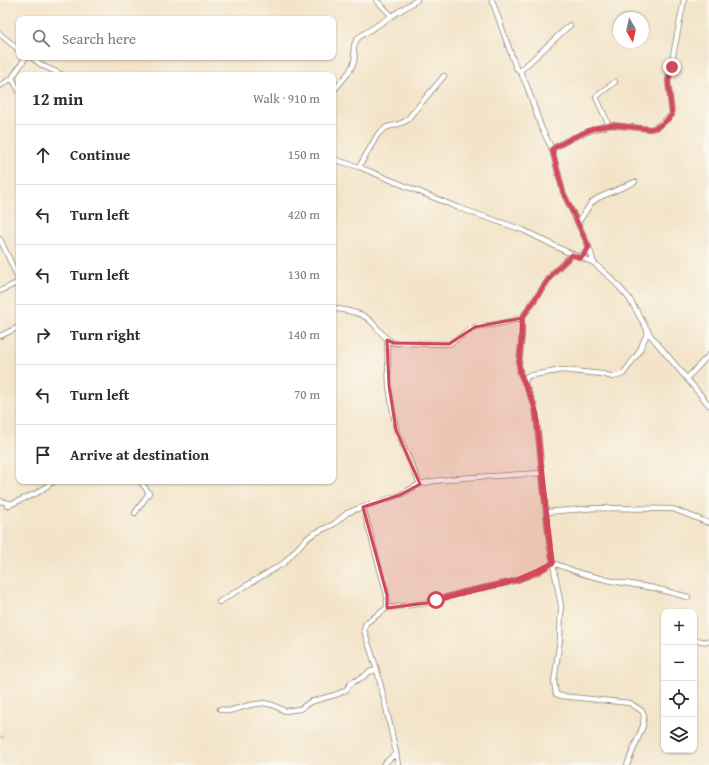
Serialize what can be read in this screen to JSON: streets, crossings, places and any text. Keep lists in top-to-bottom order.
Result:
{
  "north": "bottom",
  "page": {
    "search": "Search here",
    "heading": ["12 min", "Walk · 910 m"],
    "list": [
      ["Continue", "150 m"],
      ["Turn left", "420 m"],
      ["Turn left", "130 m"],
      ["Turn right", "140 m"],
      ["Turn left", "70 m"],
      "Arrive at destination"
    ],
    "map_buttons": ["+", "−"]
  }
}
